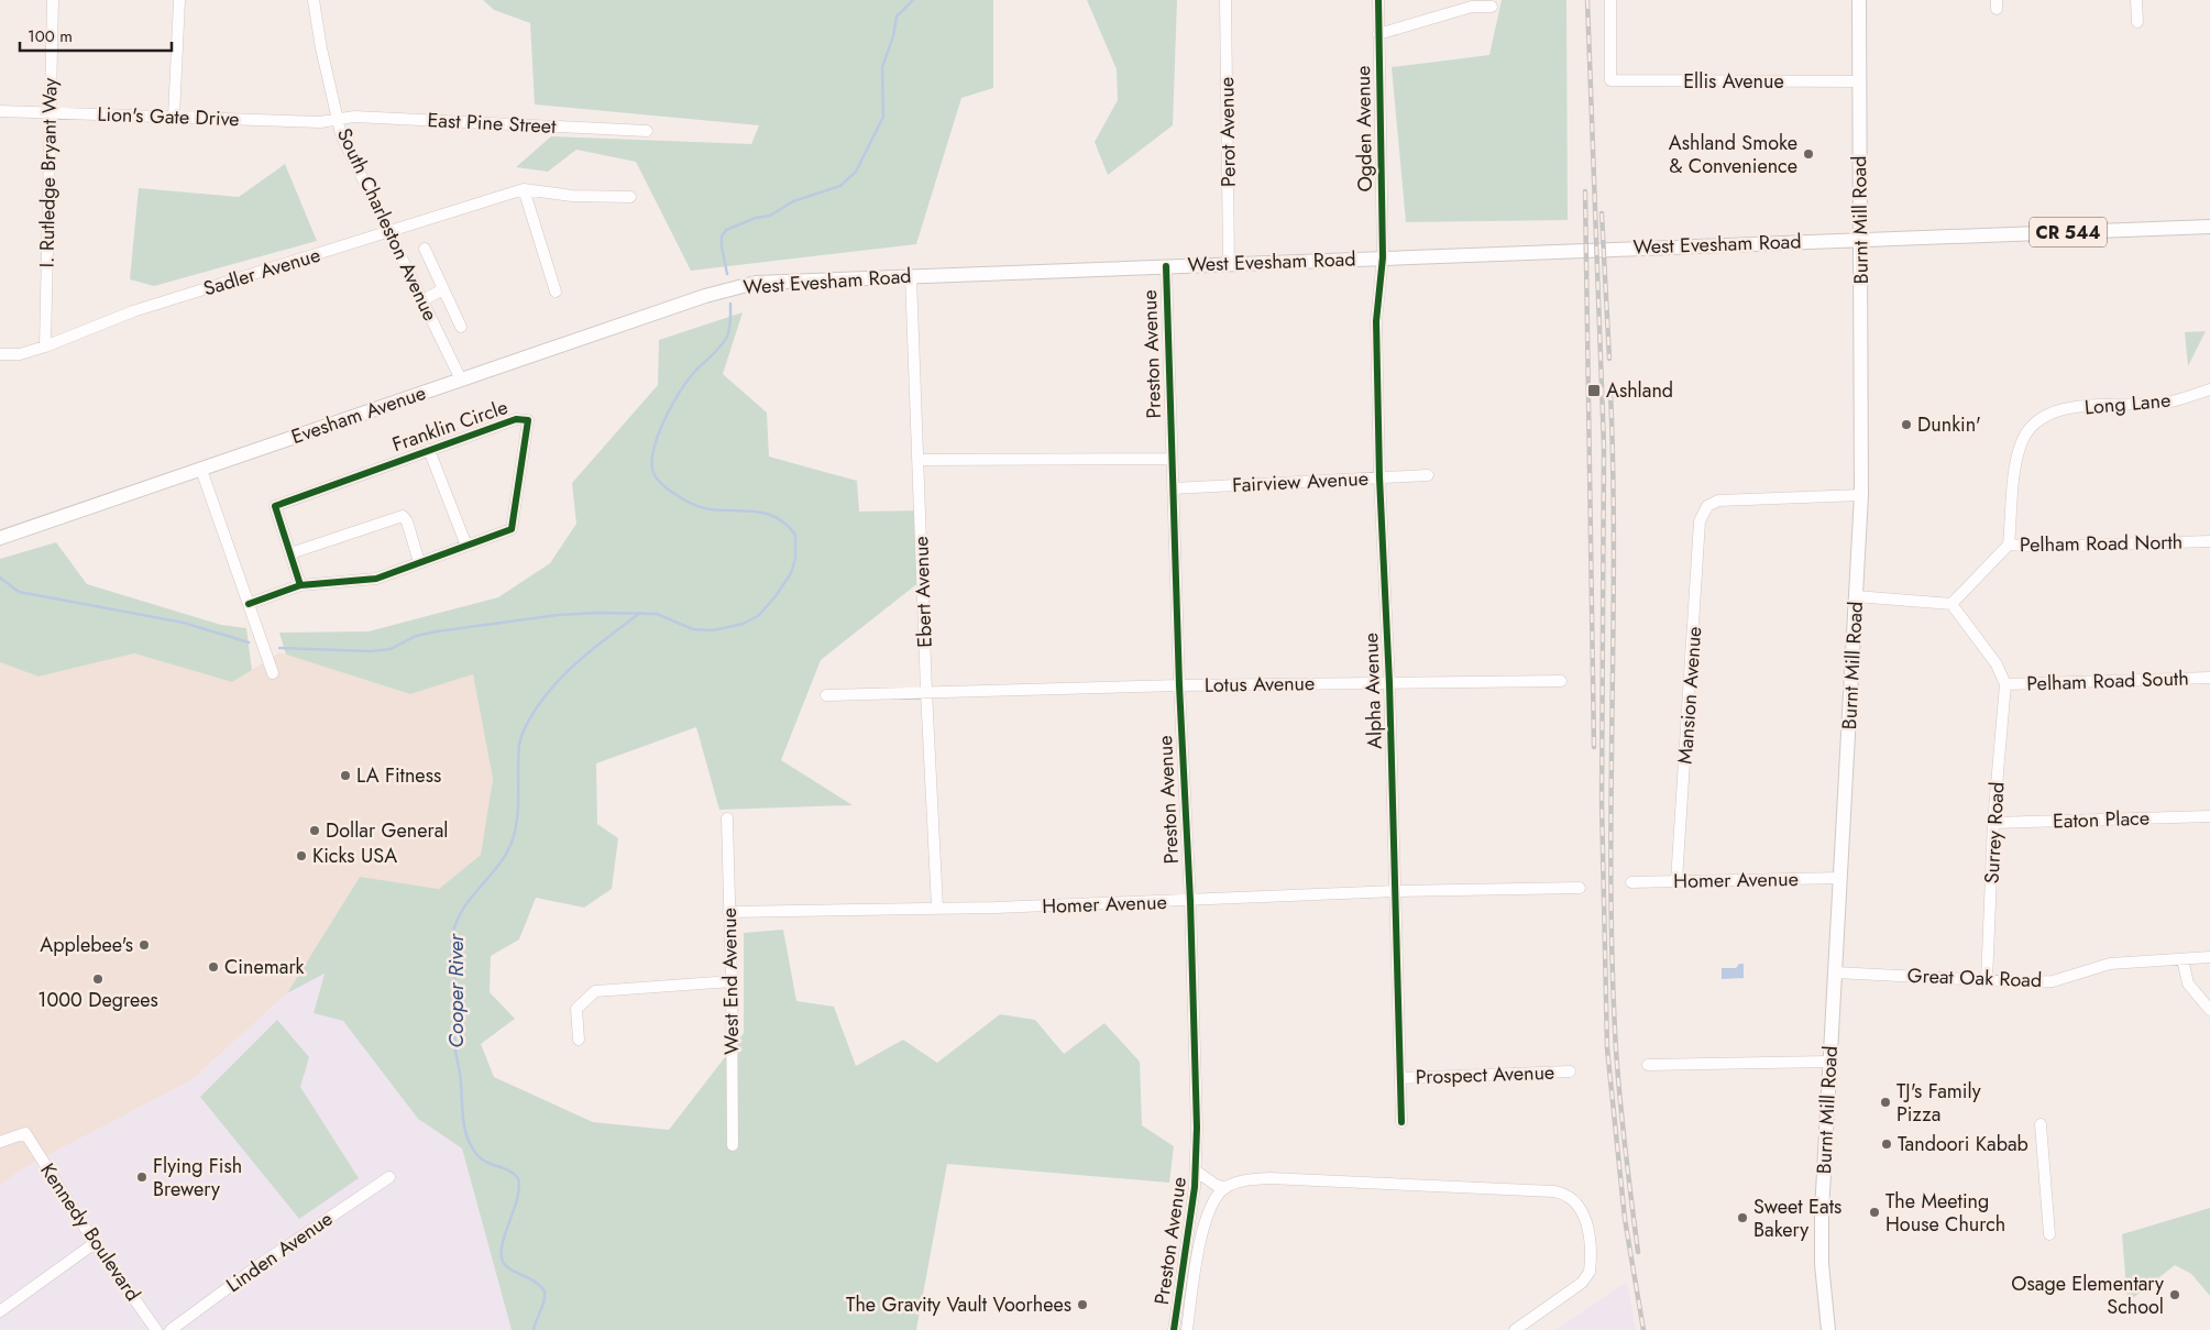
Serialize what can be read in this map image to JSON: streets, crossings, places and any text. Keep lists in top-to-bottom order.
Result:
{
  "streets": {
    "main road": [
      "Burnt Mill Road",
      "CR 544",
      "West Evesham Road",
      "Evesham Avenue"
    ],
    "street": [
      "Ellis Avenue",
      "Lion's Gate Drive",
      "East Pine Street",
      "Ogden Avenue",
      "Perot Avenue",
      "I. Rutledge Bryant Way",
      "South Charleston Avenue",
      "Sadler Avenue",
      "Preston Avenue",
      "Long Lane",
      "Franklin Circle",
      "Fairview Avenue",
      "Pelham Road North",
      "Ebert Avenue",
      "Pelham Road South",
      "Lotus Avenue",
      "Alpha Avenue",
      "Mansion Avenue",
      "Eaton Place",
      "Surrey Road",
      "Homer Avenue",
      "Great Oak Road",
      "West End Avenue",
      "Prospect Avenue",
      "Kennedy Boulevard",
      "Linden Avenue"
    ]
  },
  "crossings": [
    ["Ellis Avenue", "Burnt Mill Road"],
    ["Lion's Gate Drive", "East Pine Street"],
    ["Lion's Gate Drive", "I. Rutledge Bryant Way"],
    ["Lion's Gate Drive", "South Charleston Avenue"],
    ["East Pine Street", "South Charleston Avenue"],
    ["Ogden Avenue", "West Evesham Road"],
    ["Ogden Avenue", "Alpha Avenue"],
    ["Perot Avenue", "West Evesham Road"],
    ["I. Rutledge Bryant Way", "Sadler Avenue"],
    ["Burnt Mill Road", "CR 544"],
    ["Burnt Mill Road", "West Evesham Road"],
    ["Burnt Mill Road", "Mansion Avenue"],
    ["Burnt Mill Road", "Homer Avenue"],
    ["Burnt Mill Road", "Great Oak Road"],
    ["South Charleston Avenue", "Sadler Avenue"],
    ["South Charleston Avenue", "Evesham Avenue"],
    ["CR 544", "West Evesham Road"],
    ["West Evesham Road", "Preston Avenue"],
    ["West Evesham Road", "Evesham Avenue"],
    ["West Evesham Road", "Ebert Avenue"],
    ["West Evesham Road", "Alpha Avenue"],
    ["Preston Avenue", "Fairview Avenue"],
    ["Preston Avenue", "Lotus Avenue"],
    ["Preston Avenue", "Homer Avenue"],
    ["Long Lane", "Pelham Road North"],
    ["Fairview Avenue", "Alpha Avenue"],
    ["Pelham Road North", "Pelham Road South"],
    ["Ebert Avenue", "Lotus Avenue"],
    ["Ebert Avenue", "Homer Avenue"],
    ["Pelham Road South", "Surrey Road"],
    ["Lotus Avenue", "Alpha Avenue"],
    ["Alpha Avenue", "Homer Avenue"],
    ["Alpha Avenue", "Prospect Avenue"],
    ["Mansion Avenue", "Homer Avenue"],
    ["Eaton Place", "Surrey Road"],
    ["Surrey Road", "Great Oak Road"],
    ["Homer Avenue", "West End Avenue"]
  ],
  "water": ["Cooper River"],
  "places": {
    "other": [
      "Ashland Smoke & Convenience",
      "Dunkin'",
      "LA Fitness",
      "Dollar General",
      "Kicks USA",
      "Applebee's",
      "Cinemark",
      "1000 Degrees",
      "TJ's Family Pizza",
      "Tandoori Kabab",
      "Flying Fish Brewery",
      "The Meeting House Church",
      "Sweet Eats Bakery",
      "Osage Elementary School",
      "The Gravity Vault Voorhees"
    ],
    "transit": ["Ashland"]
  },
  "scale_bar": "100 m"
}
